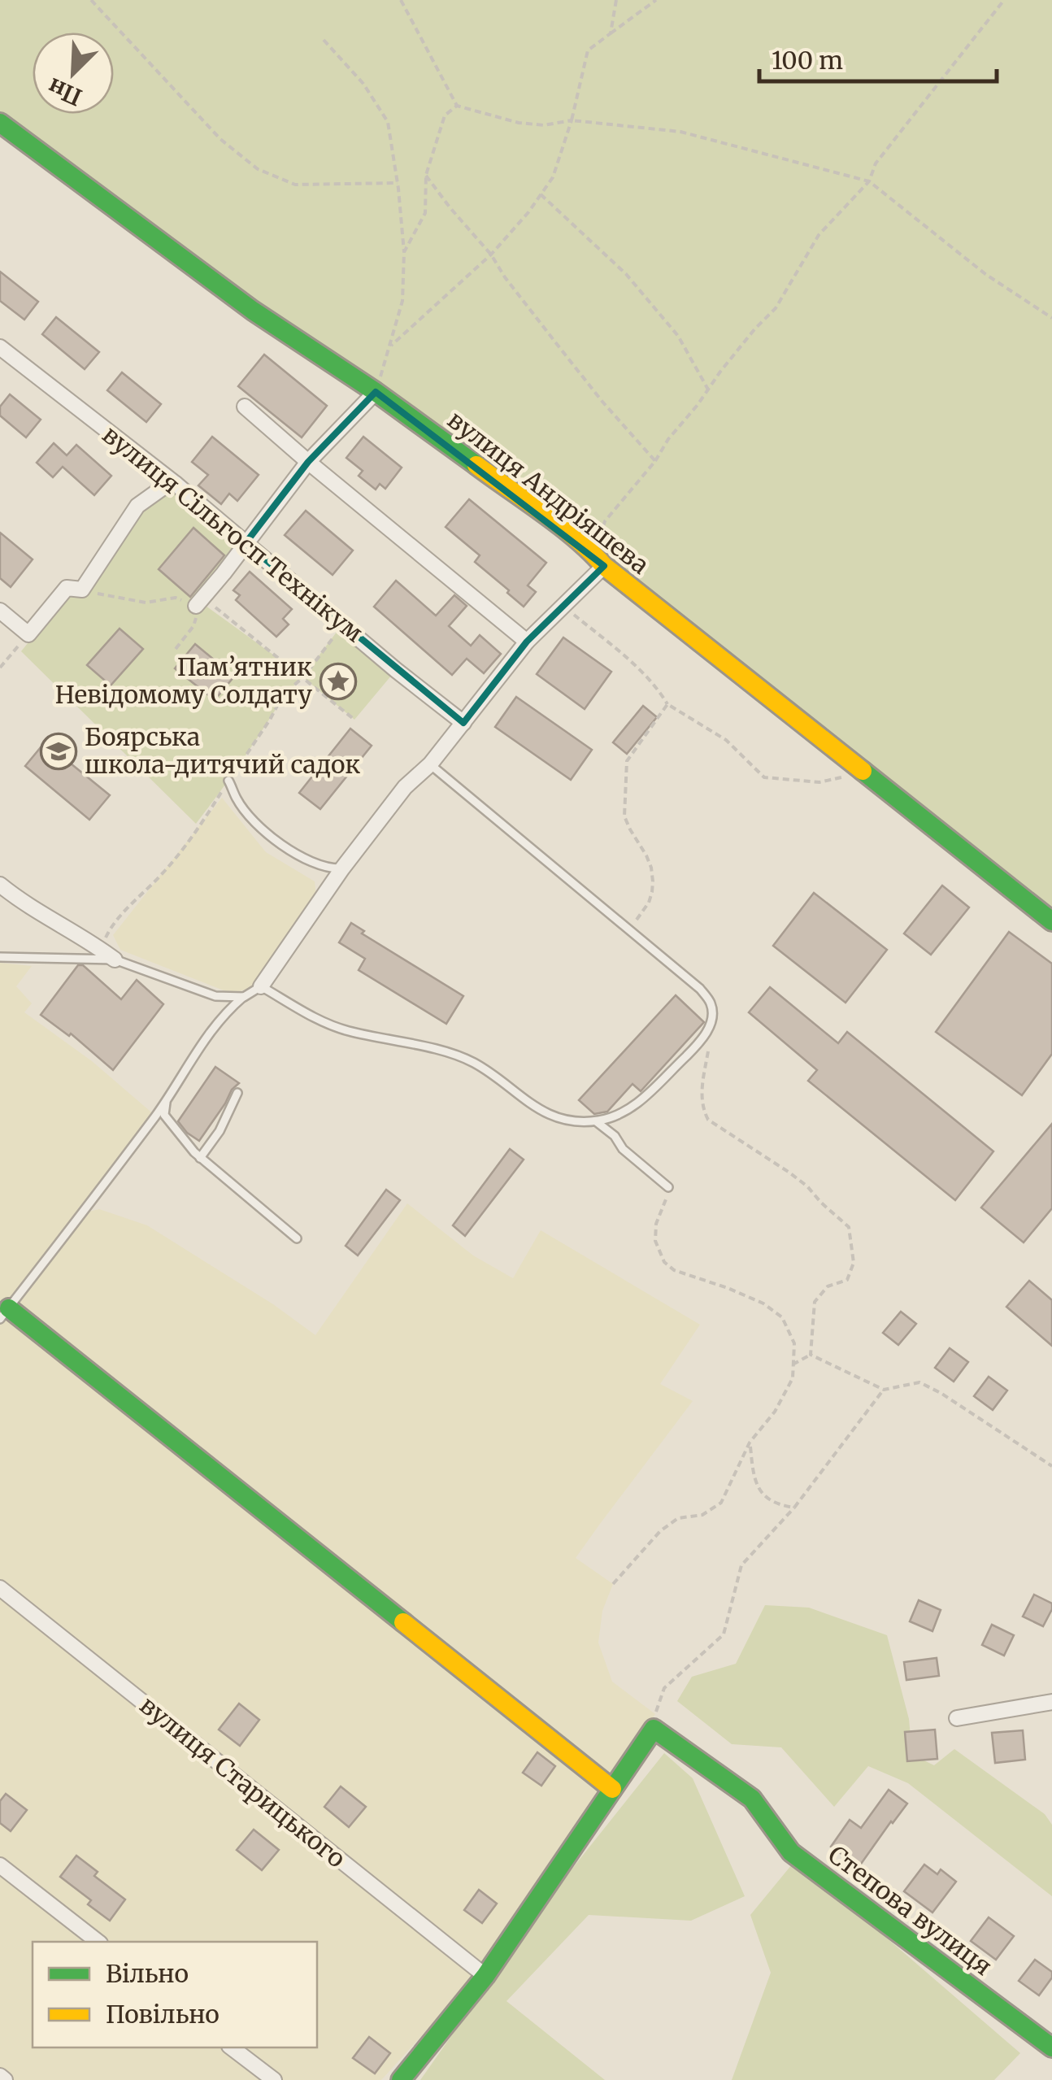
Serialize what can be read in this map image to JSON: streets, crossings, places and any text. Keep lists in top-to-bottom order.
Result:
{
  "streets": {
    "street": [
      "вулиця Андріяшева",
      "вулиця Сільгосп Технікум",
      "вулиця Старицького",
      "Степова вулиця"
    ]
  },
  "places": {
    "place": ["Пам’ятник Невідомому Солдату"],
    "school or university": ["Боярська школа-дитячий садок"]
  },
  "legend": ["Вільно", "Повільно"],
  "scale_bar": "100 m",
  "north": "bottom left"
}
